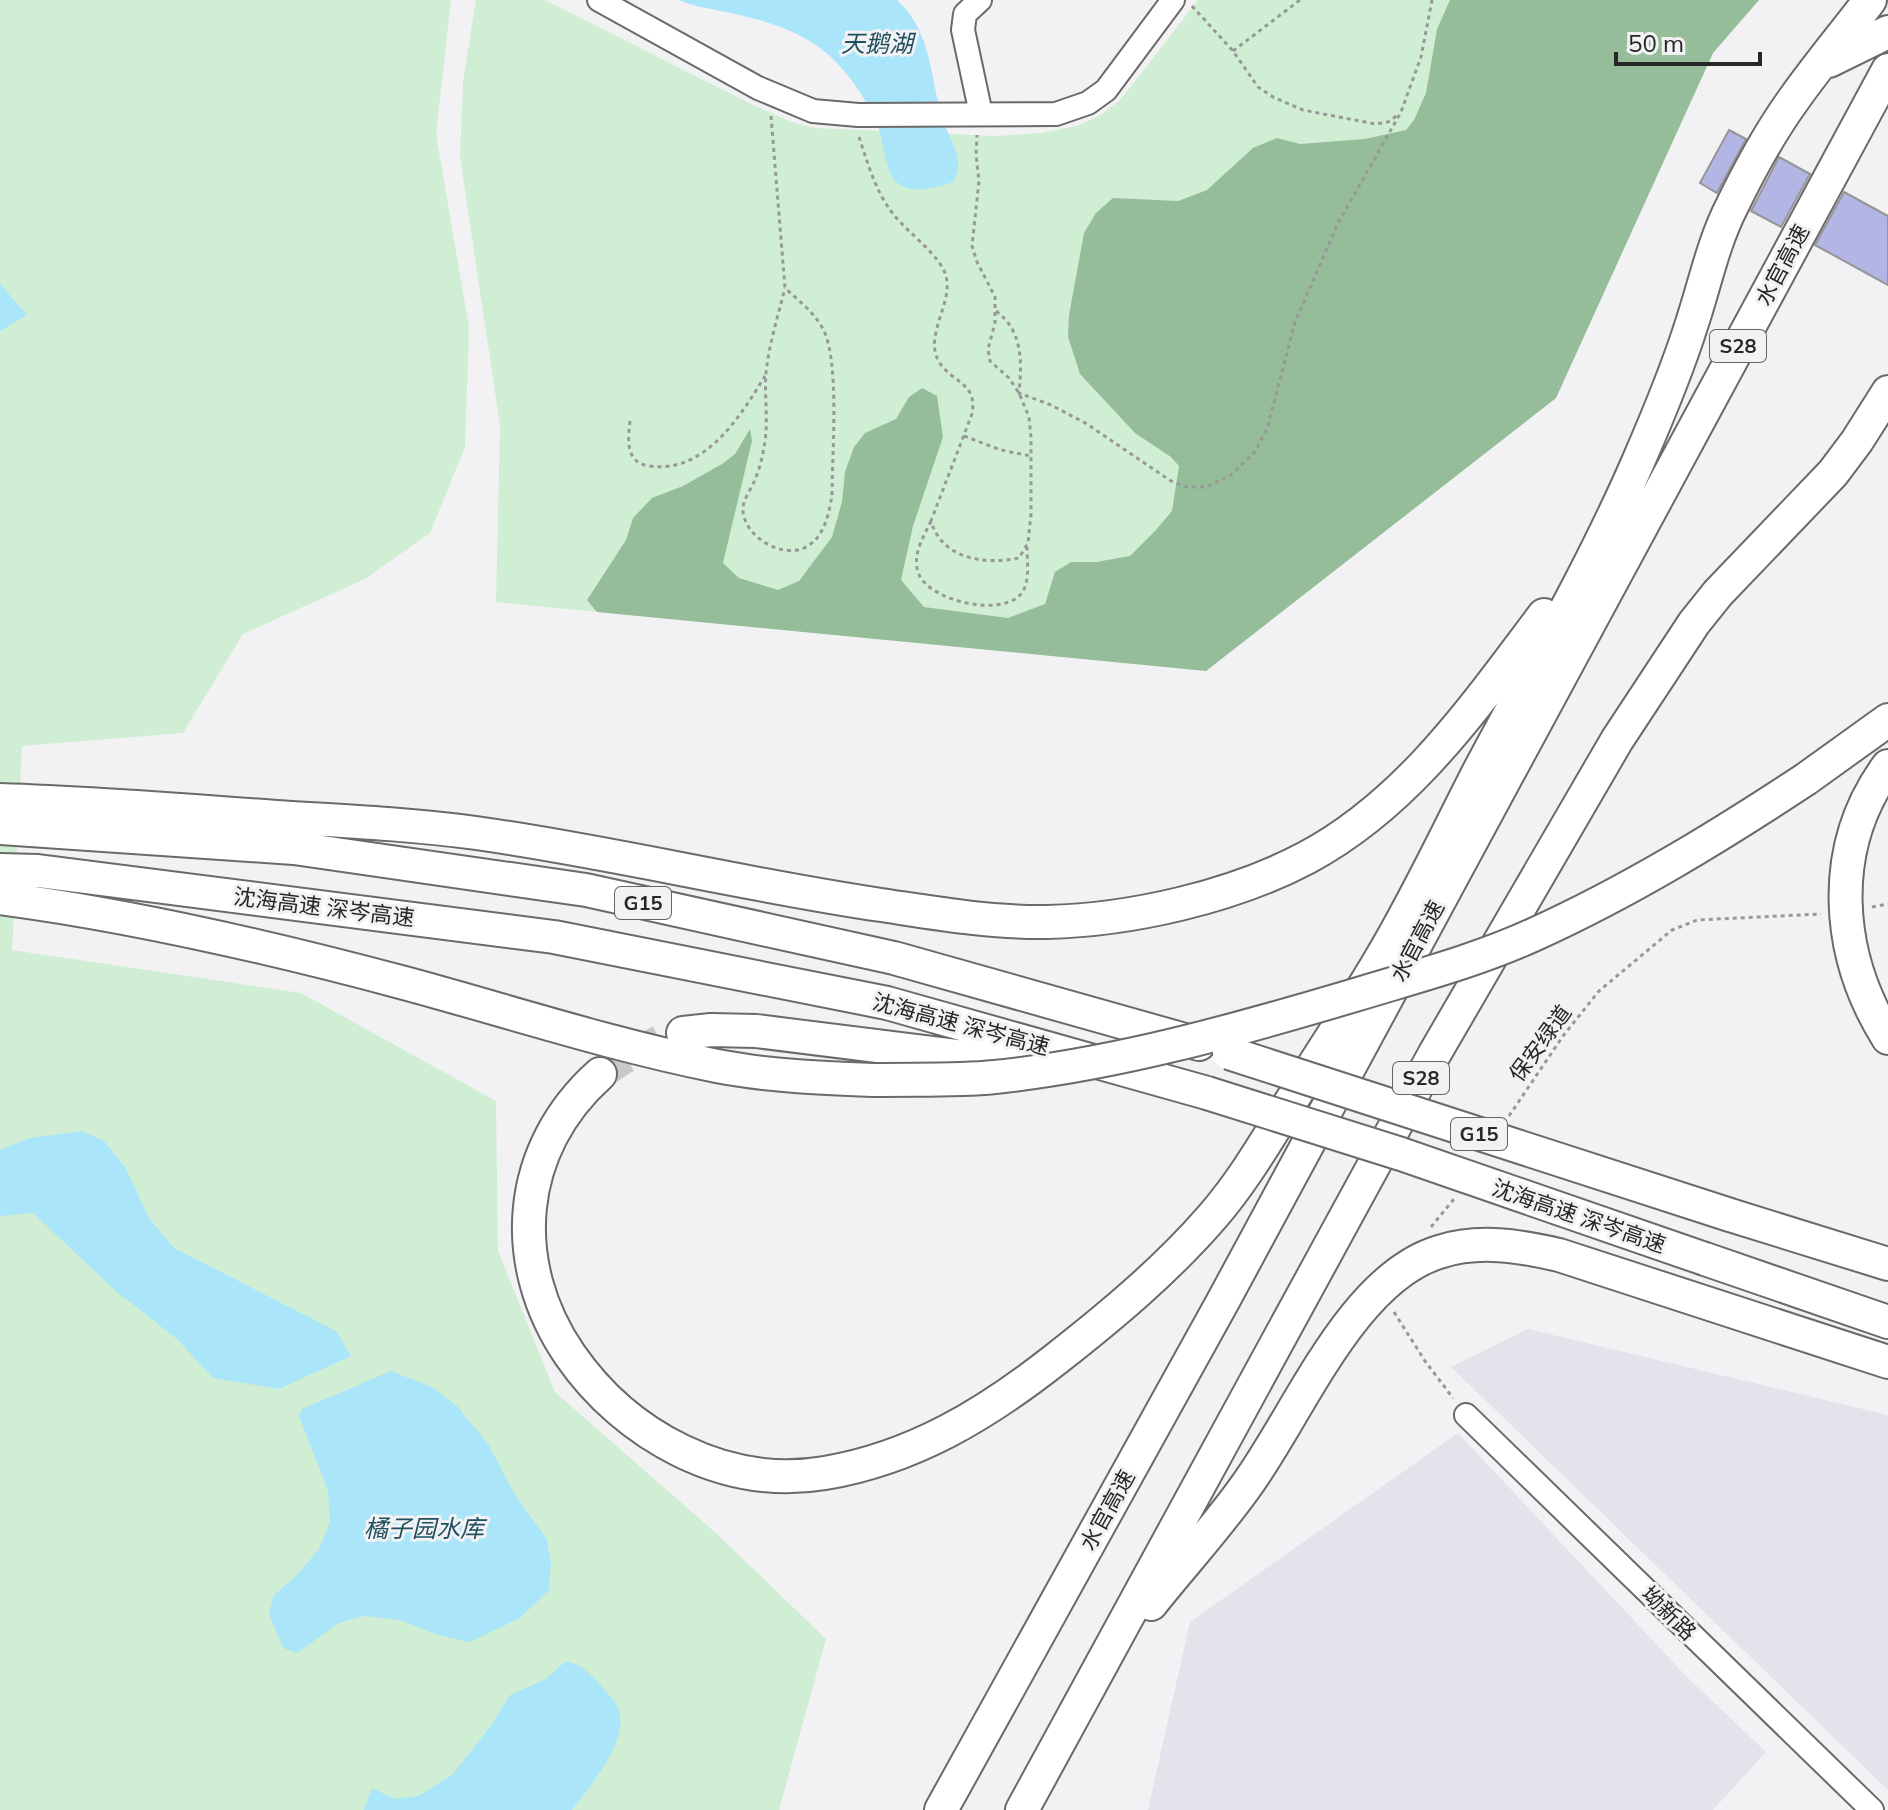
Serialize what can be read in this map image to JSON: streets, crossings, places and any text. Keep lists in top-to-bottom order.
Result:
{
  "streets": {
    "highway": [
      "水官高速",
      "S28",
      "G15",
      "沈海高速 深岑高速"
    ],
    "street": ["坳新路"],
    "path": ["保安绿道"]
  },
  "water": ["天鹅湖", "橘子园水库"],
  "scale_bar": "50 m"
}
